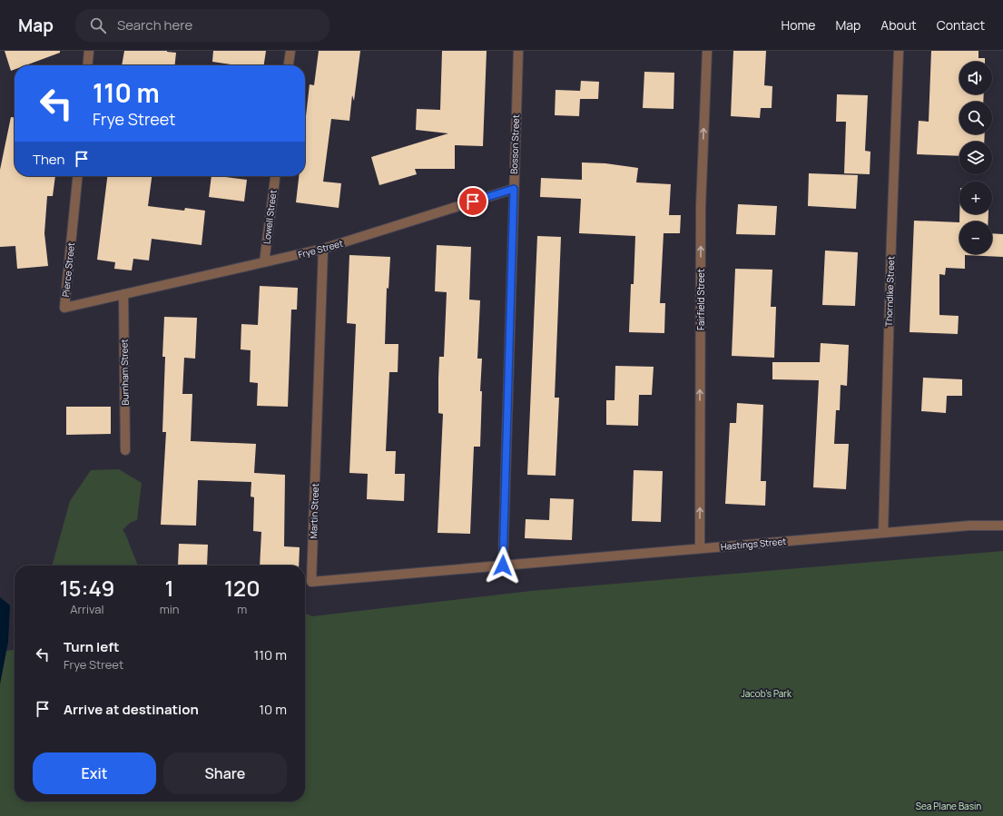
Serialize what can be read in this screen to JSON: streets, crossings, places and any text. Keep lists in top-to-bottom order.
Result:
{
  "streets": {
    "street": [
      "Bosson Street",
      "Lowell Street",
      "Frye Street",
      "Pierce Street",
      "Thorndike Street",
      "Fairfield Street",
      "Burnham Street",
      "Martin Street",
      "Hastings Street"
    ]
  },
  "crossings": [
    ["Bosson Street", "Frye Street"],
    ["Bosson Street", "Martin Street"],
    ["Bosson Street", "Hastings Street"],
    ["Lowell Street", "Frye Street"],
    ["Frye Street", "Pierce Street"],
    ["Frye Street", "Burnham Street"],
    ["Frye Street", "Martin Street"],
    ["Pierce Street", "Burnham Street"],
    ["Thorndike Street", "Hastings Street"],
    ["Fairfield Street", "Hastings Street"],
    ["Martin Street", "Hastings Street"]
  ],
  "one_way": ["Fairfield Street"],
  "parks": ["Jacob's Park", "Sea Plane Basin"],
  "page": {
    "header": "Map",
    "search": "Search here",
    "nav": [
      "Home",
      "Map",
      "About",
      "Contact"
    ],
    "map_buttons": ["+", "−"],
    "turn": ["110 m", "Frye Street"],
    "then": "Then",
    "eta": [
      "15:49",
      "Arrival",
      "1",
      "min",
      "120",
      "m"
    ],
    "list": [
      {
        "name": "Turn left",
        "note": "Frye Street",
        "value": "110 m"
      },
      {
        "name": "Arrive at destination",
        "value": "10 m"
      }
    ],
    "buttons": ["Exit", "Share"]
  }
}
